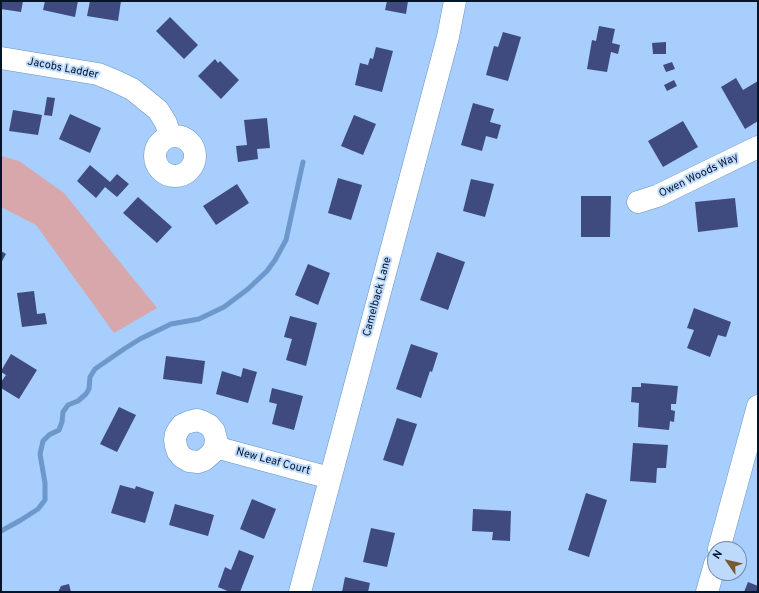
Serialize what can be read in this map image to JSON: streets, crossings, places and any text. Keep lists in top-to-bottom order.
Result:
{
  "streets": {
    "street": [
      "Jacobs Ladder",
      "Owen Woods Way",
      "Camelback Lane",
      "New Leaf Court"
    ]
  },
  "crossings": [
    ["Camelback Lane", "New Leaf Court"]
  ],
  "north": "top left"
}
